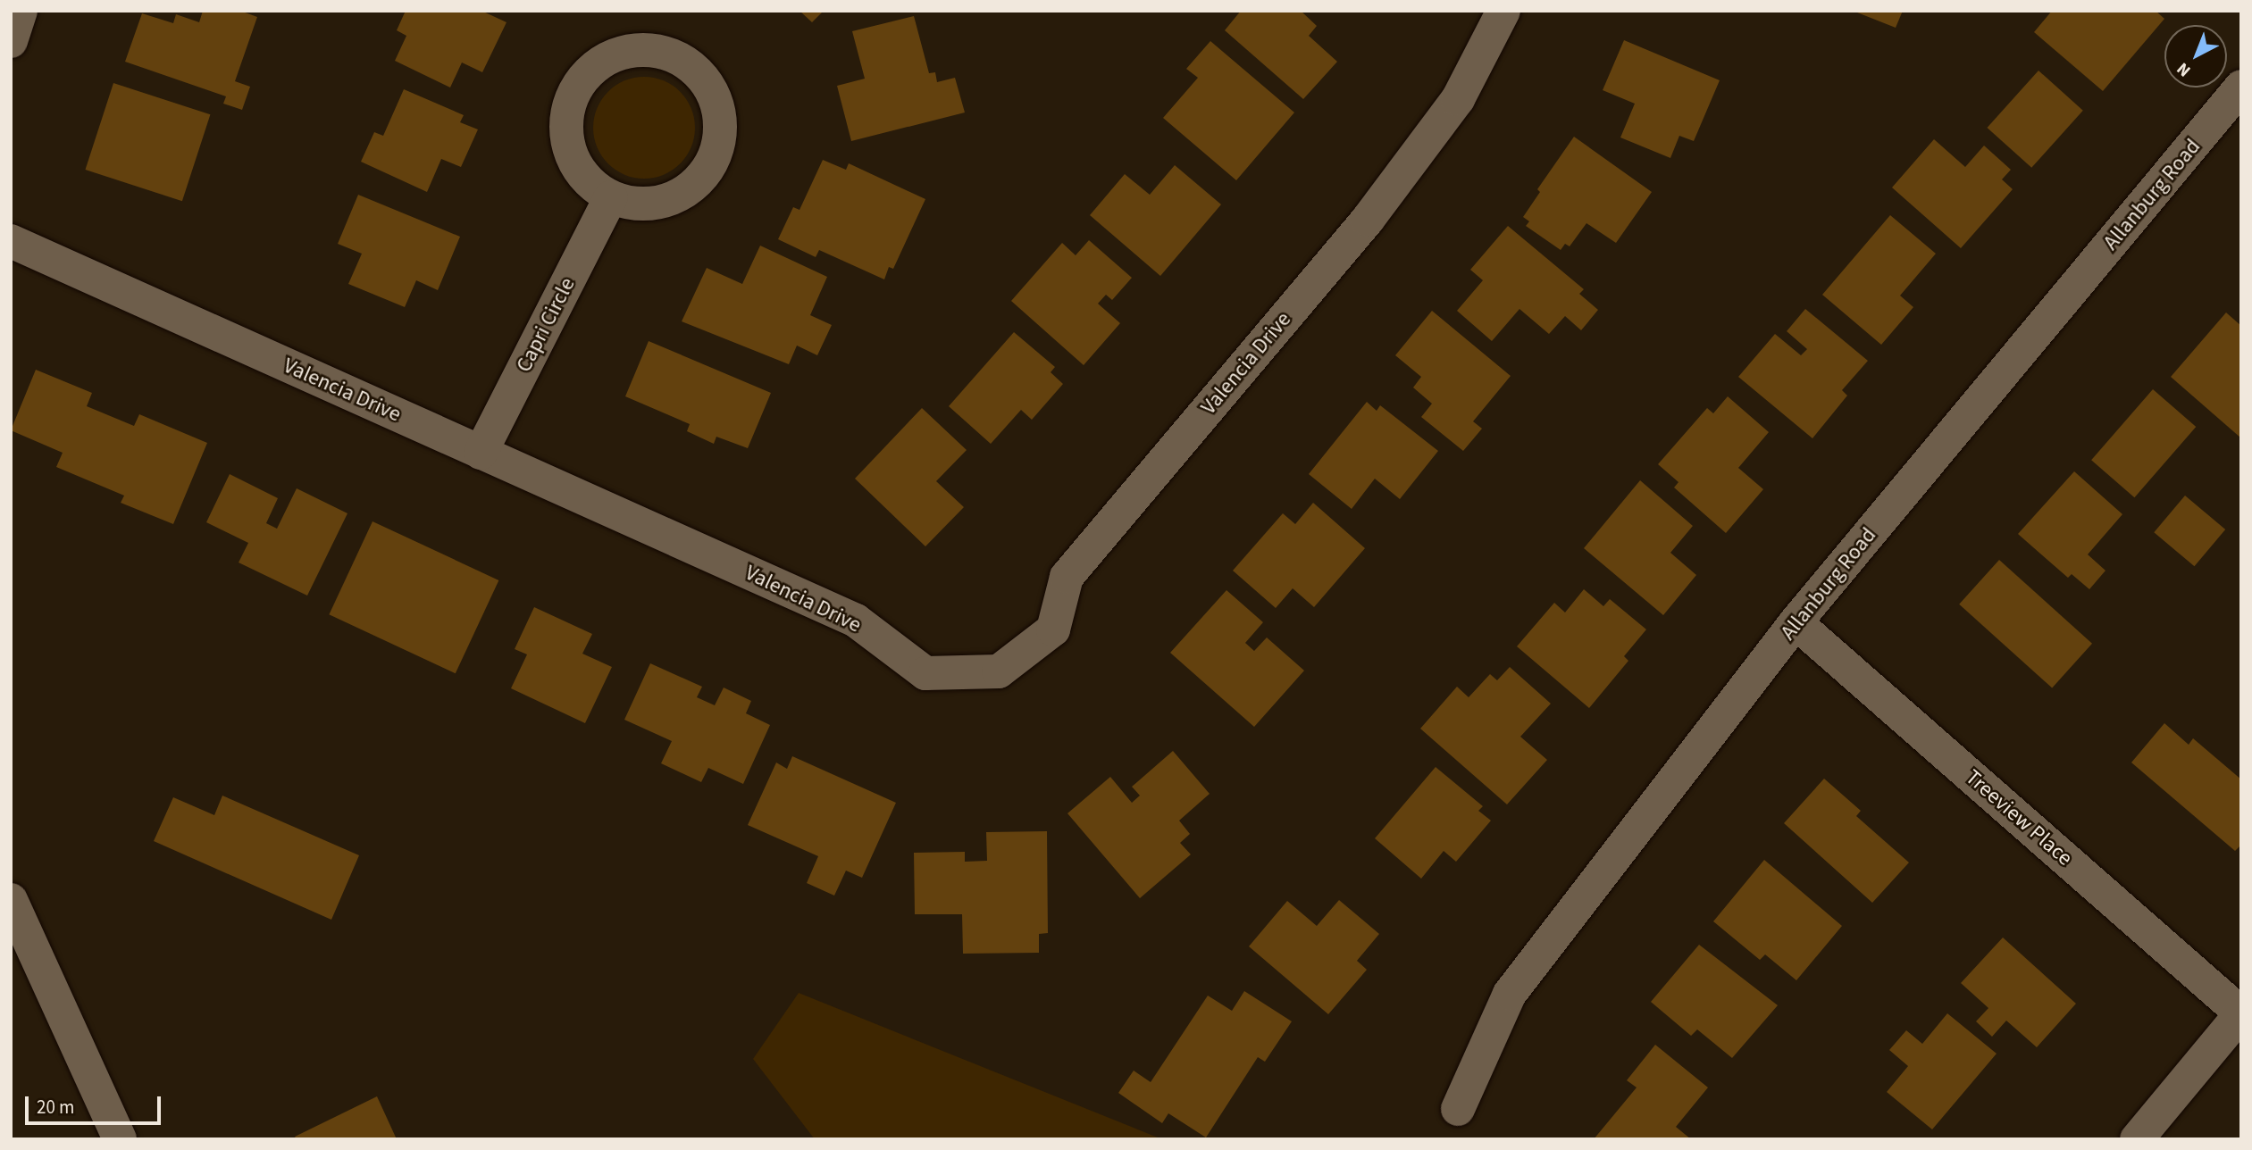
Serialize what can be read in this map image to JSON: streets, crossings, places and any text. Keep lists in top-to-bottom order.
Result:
{
  "streets": {
    "street": [
      "Allanburg Road",
      "Capri Circle",
      "Valencia Drive",
      "Treeview Place"
    ]
  },
  "crossings": [
    ["Allanburg Road", "Treeview Place"],
    ["Capri Circle", "Valencia Drive"]
  ],
  "scale_bar": "20 m",
  "north": "bottom left"
}
